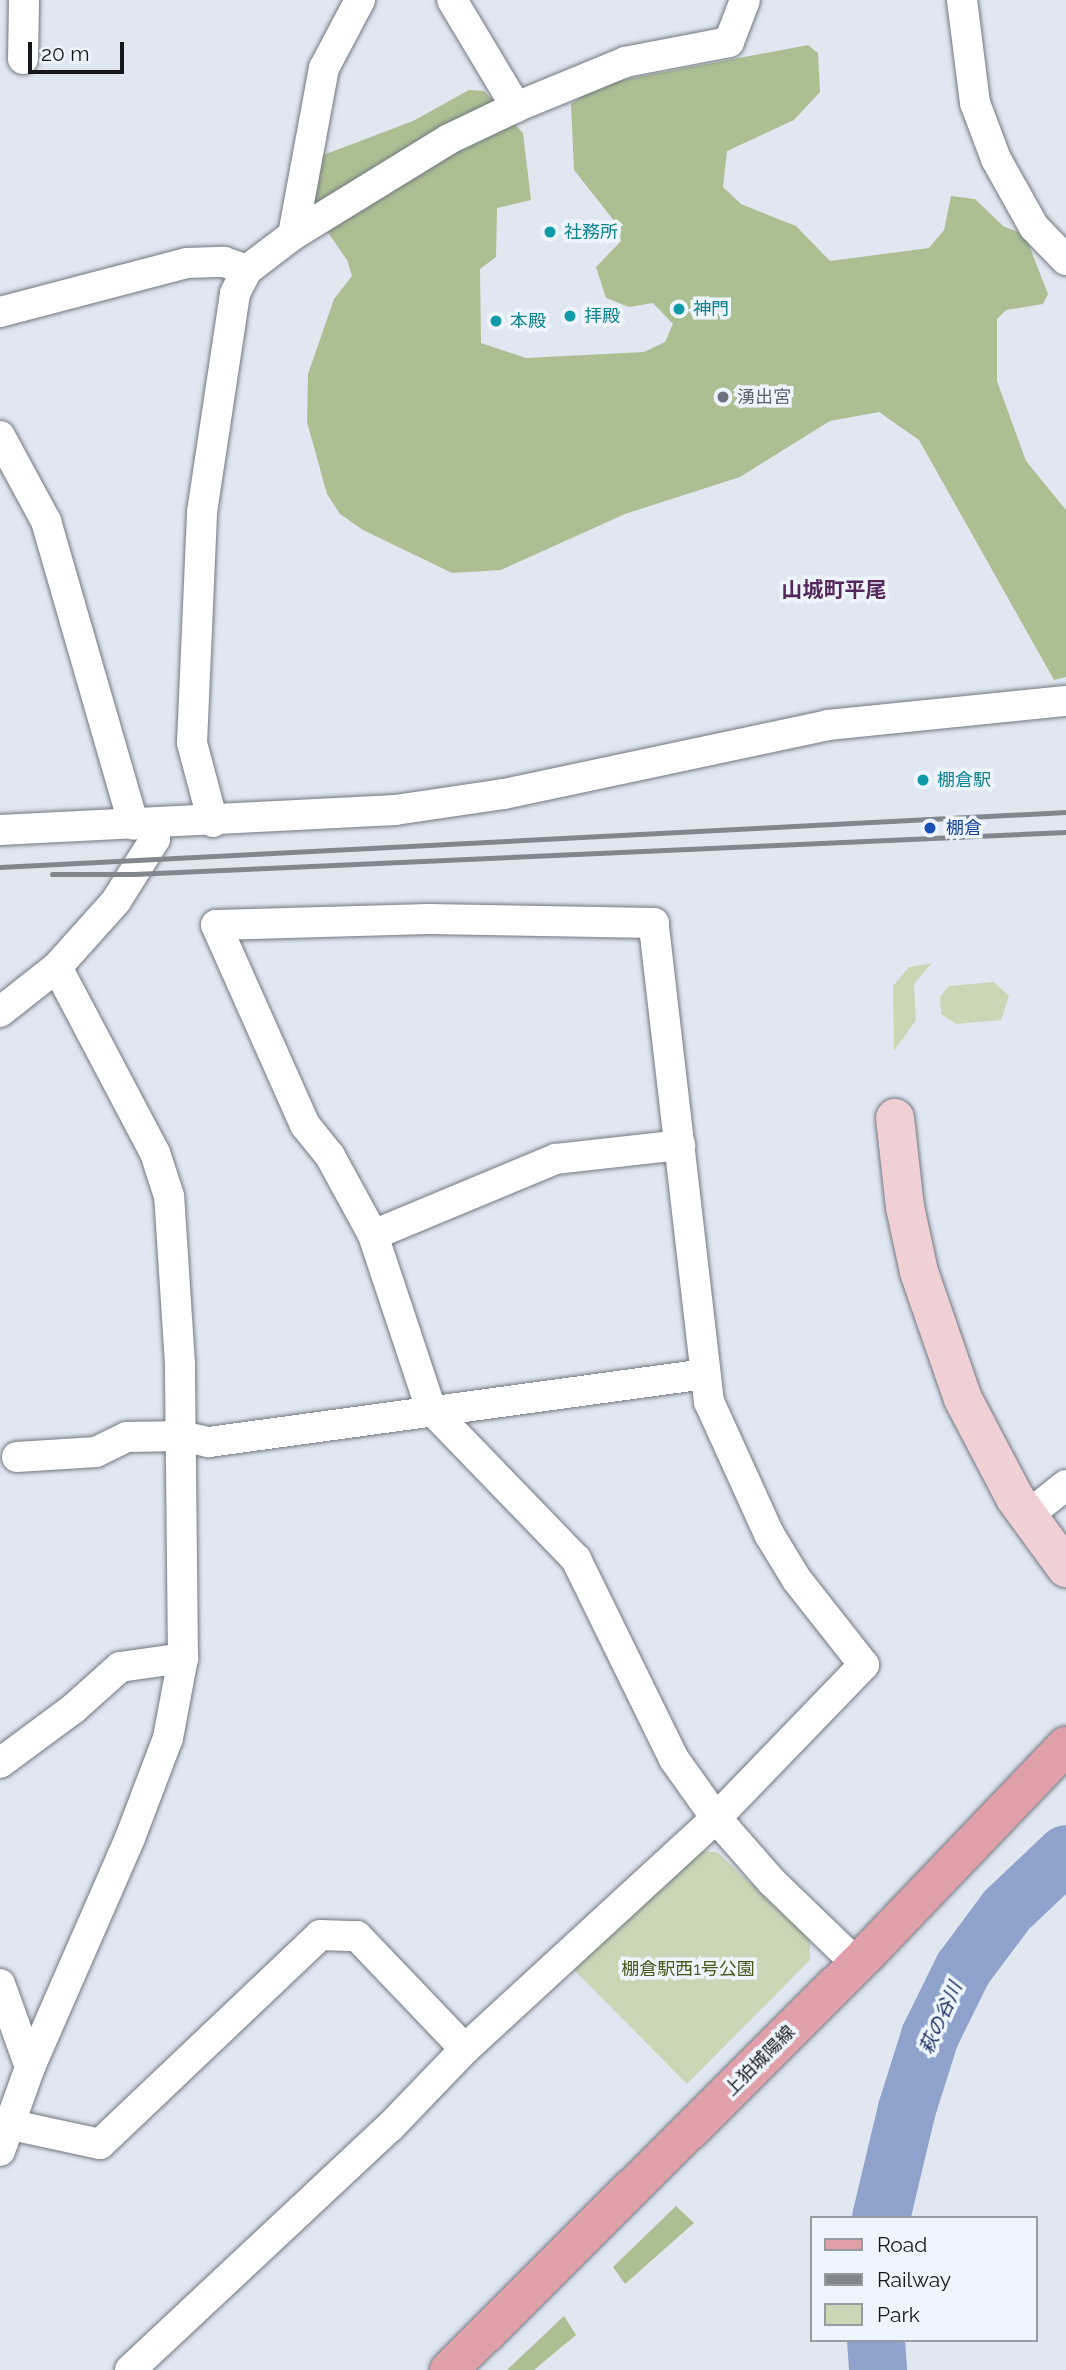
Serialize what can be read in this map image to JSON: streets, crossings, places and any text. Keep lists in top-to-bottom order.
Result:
{
  "streets": {
    "main road": ["上狛城陽線"]
  },
  "districts": ["山城町平尾"],
  "water": ["萩の谷川"],
  "parks": ["棚倉駅西1号公園"],
  "places": [
    "社務所",
    "神門",
    "拝殿",
    "本殿",
    "湧出宮",
    "棚倉駅",
    "棚倉"
  ],
  "legend": ["Road", "Railway", "Park"],
  "scale_bar": "20 m"
}
